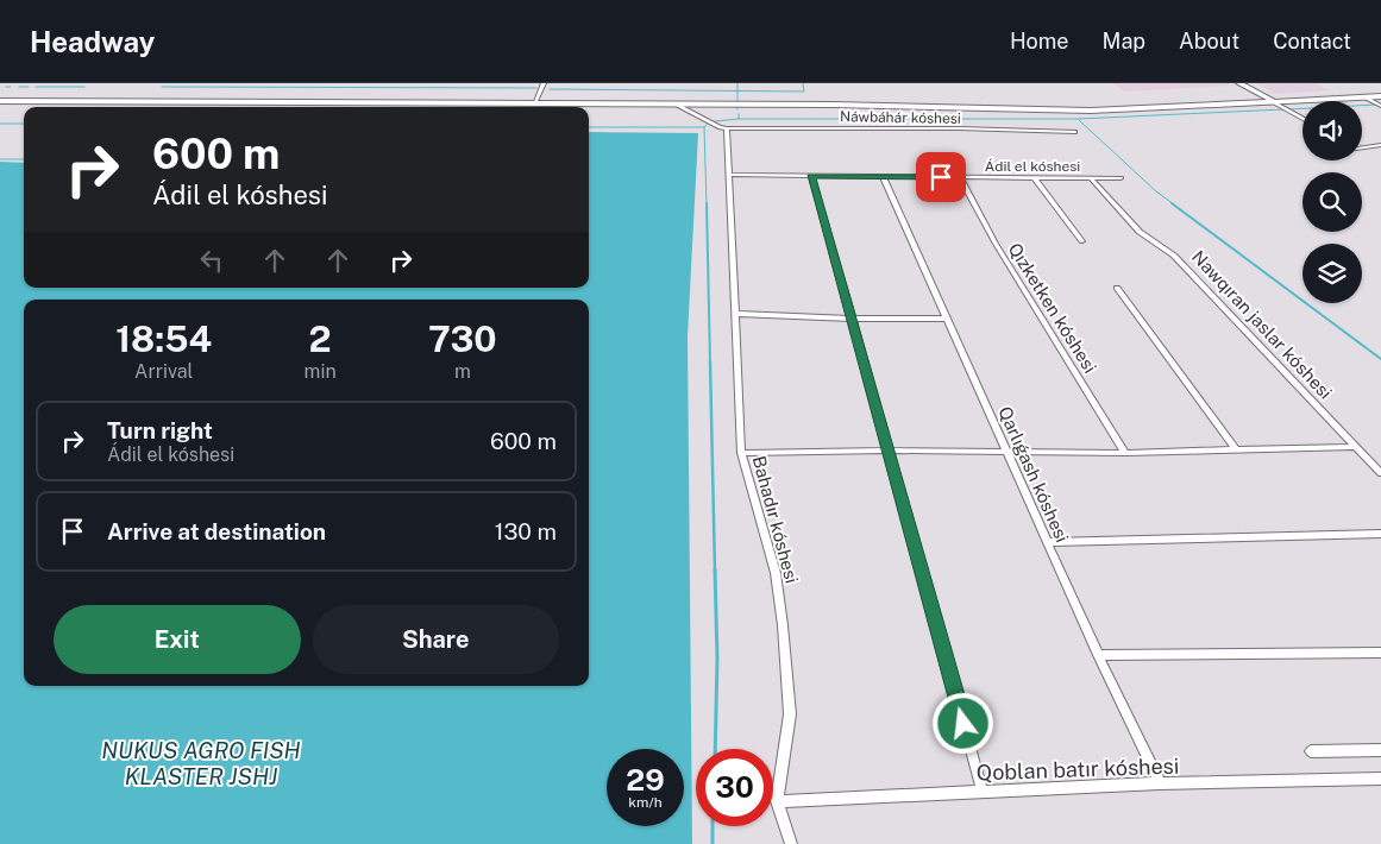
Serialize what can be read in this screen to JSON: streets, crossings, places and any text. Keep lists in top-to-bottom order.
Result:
{
  "streets": {
    "street": [
      "Náwbáhár kóshesi",
      "Ádil el kóshesi",
      "Qızketken kóshesi",
      "Nawqıran jaslar kóshesi",
      "Qarlıǵash kóshesi",
      "Bahadır kóshesi",
      "Qoblan batır kóshesi"
    ]
  },
  "crossings": [
    ["Náwbáhár kóshesi", "Bahadır kóshesi"],
    ["Ádil el kóshesi", "Qızketken kóshesi"],
    ["Ádil el kóshesi", "Nawqıran jaslar kóshesi"],
    ["Ádil el kóshesi", "Qarlıǵash kóshesi"],
    ["Ádil el kóshesi", "Bahadır kóshesi"],
    ["Qarlıǵash kóshesi", "Qoblan batır kóshesi"],
    ["Bahadır kóshesi", "Qoblan batır kóshesi"]
  ],
  "water": ["NUKUS AGRO FISH KLASTER JSHJ"],
  "page": {
    "header": "Headway",
    "nav": [
      "Home",
      "Map",
      "About",
      "Contact"
    ],
    "turn": ["600 m", "Ádil el kóshesi"],
    "eta": [
      "18:54",
      "Arrival",
      "2",
      "min",
      "730",
      "m"
    ],
    "list": [
      {
        "name": "Turn right",
        "note": "Ádil el kóshesi",
        "value": "600 m"
      },
      {
        "name": "Arrive at destination",
        "value": "130 m"
      }
    ],
    "buttons": ["Exit", "Share"],
    "speed": "29 km/h",
    "limit": "30"
  }
}
